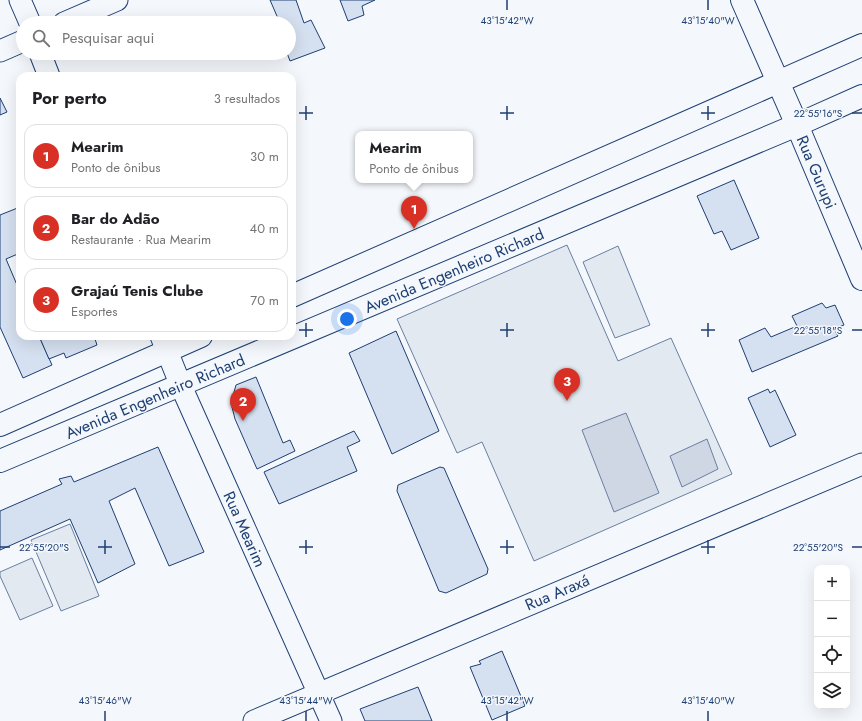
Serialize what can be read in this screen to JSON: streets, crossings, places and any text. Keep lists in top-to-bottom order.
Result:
{
  "streets": {
    "street": [
      "Rua Gurupi",
      "Avenida Engenheiro Richard",
      "Rua Mearim",
      "Rua Araxá"
    ]
  },
  "crossings": [
    ["Rua Gurupi", "Avenida Engenheiro Richard"],
    ["Avenida Engenheiro Richard", "Rua Mearim"],
    ["Rua Mearim", "Rua Araxá"]
  ],
  "page": {
    "search": "Pesquisar aqui",
    "heading": ["Por perto", "3 resultados"],
    "list": [
      {
        "mark": "1",
        "name": "Mearim",
        "note": "Ponto de ônibus",
        "value": "30 m"
      },
      {
        "mark": "2",
        "name": "Bar do Adão",
        "note": "Restaurante · Rua Mearim",
        "value": "40 m"
      },
      {
        "mark": "3",
        "name": "Grajaú Tenis Clube",
        "note": "Esportes",
        "value": "70 m"
      }
    ],
    "popup": ["Mearim", "Ponto de ônibus"],
    "pins": ["1", "3", "2"],
    "map_buttons": ["+", "−"]
  },
  "coordinates": [
    "43°15'42\"W",
    "43°15'40\"W",
    "22°55'16\"S",
    "22°55'18\"S",
    "22°55'20\"S",
    "43°15'46\"W",
    "43°15'44\"W"
  ]
}
